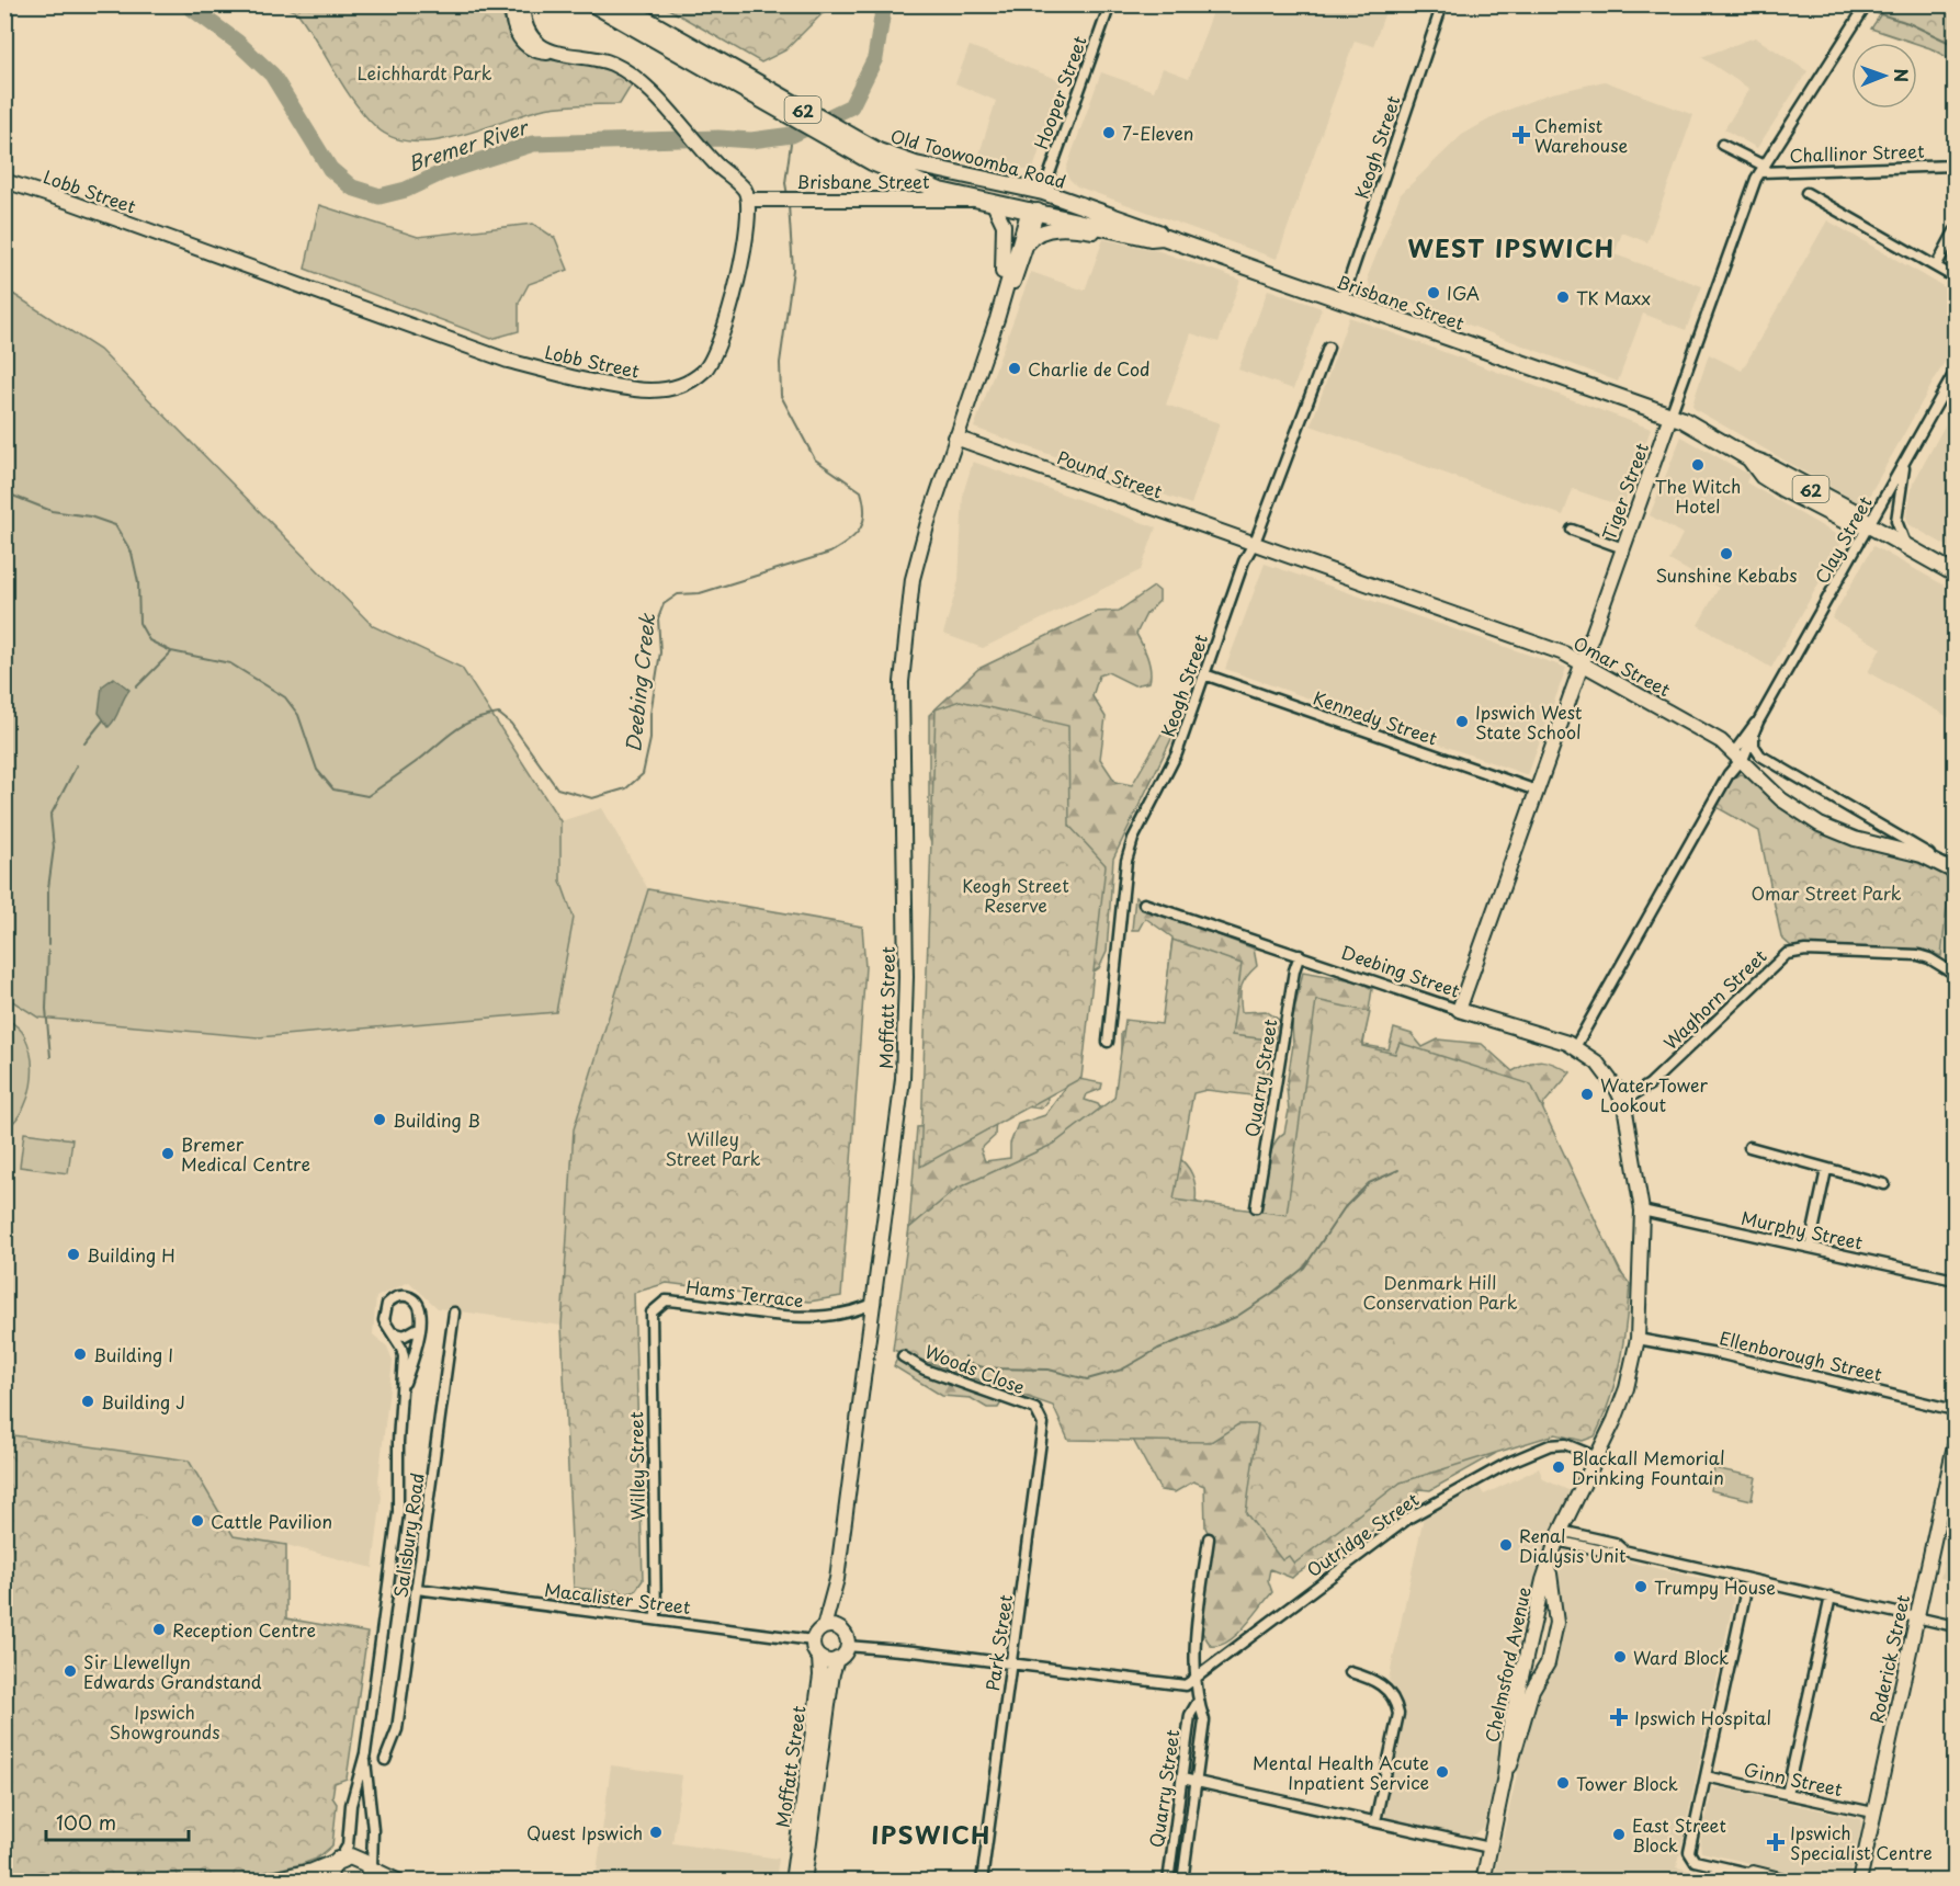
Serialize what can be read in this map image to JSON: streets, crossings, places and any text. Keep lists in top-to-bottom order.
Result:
{
  "streets": {
    "main road": [
      "Hooper Street",
      "62",
      "Old Toowoomba Road",
      "Brisbane Street",
      "Lobb Street",
      "Pound Street",
      "Tiger Street",
      "Omar Street",
      "Deebing Street",
      "Moffatt Street",
      "Roderick Street",
      "Chelmsford Avenue"
    ],
    "street": [
      "Keogh Street",
      "Challinor Street",
      "Clay Street",
      "Kennedy Street",
      "Waghorn Street",
      "Quarry Street",
      "Murphy Street",
      "Hams Terrace",
      "Ellenborough Street",
      "Woods Close",
      "Willey Street",
      "Outridge Street",
      "Salisbury Road",
      "Macalister Street",
      "Park Street",
      "Ginn Street"
    ]
  },
  "crossings": [
    ["Hooper Street", "Old Toowoomba Road"],
    ["Hooper Street", "Brisbane Street"],
    ["Hooper Street", "Pound Street"],
    ["Hooper Street", "Moffatt Street"],
    ["Keogh Street", "Brisbane Street"],
    ["Keogh Street", "Pound Street"],
    ["Keogh Street", "Omar Street"],
    ["Keogh Street", "Kennedy Street"],
    ["Challinor Street", "Tiger Street"],
    ["Old Toowoomba Road", "Brisbane Street"],
    ["Brisbane Street", "Lobb Street"],
    ["Brisbane Street", "Tiger Street"],
    ["Brisbane Street", "Clay Street"],
    ["Pound Street", "Omar Street"],
    ["Pound Street", "Moffatt Street"],
    ["Tiger Street", "Omar Street"],
    ["Tiger Street", "Kennedy Street"],
    ["Tiger Street", "Deebing Street"],
    ["Clay Street", "Omar Street"],
    ["Clay Street", "Deebing Street"],
    ["Deebing Street", "Waghorn Street"],
    ["Deebing Street", "Quarry Street"],
    ["Deebing Street", "Chelmsford Avenue"],
    ["Waghorn Street", "Chelmsford Avenue"],
    ["Moffatt Street", "Hams Terrace"],
    ["Moffatt Street", "Macalister Street"],
    ["Quarry Street", "Outridge Street"],
    ["Murphy Street", "Chelmsford Avenue"],
    ["Hams Terrace", "Willey Street"],
    ["Ellenborough Street", "Chelmsford Avenue"],
    ["Woods Close", "Park Street"],
    ["Willey Street", "Macalister Street"],
    ["Outridge Street", "Chelmsford Avenue"],
    ["Salisbury Road", "Macalister Street"],
    ["Roderick Street", "Ginn Street"]
  ],
  "districts": ["WEST IPSWICH", "IPSWICH"],
  "water": ["Bremer River", "Deebing Creek"],
  "parks": [
    "Leichhardt Park",
    "Keogh Street Reserve",
    "Omar Street Park",
    "Willey Street Park",
    "Denmark Hill Conservation Park",
    "Ipswich Showgrounds"
  ],
  "places": {
    "other": [
      "7-Eleven",
      "IGA",
      "TK Maxx",
      "Charlie de Cod",
      "The Witch Hotel",
      "Sunshine Kebabs",
      "Ipswich West State School",
      "Water Tower Lookout",
      "Building B",
      "Bremer Medical Centre",
      "Building H",
      "Building I",
      "Building J",
      "Blackall Memorial Drinking Fountain",
      "Cattle Pavilion",
      "Renal Dialysis Unit",
      "Trumpy House",
      "Reception Centre",
      "Ward Block",
      "Sir Llewellyn Edwards Grandstand",
      "Mental Health Acute Inpatient Service",
      "Tower Block",
      "Quest Ipswich",
      "East Street Block"
    ],
    "health": ["Chemist Warehouse", "Ipswich Hospital", "Ipswich Specialist Centre"]
  },
  "scale_bar": "100 m",
  "north": "right"
}
